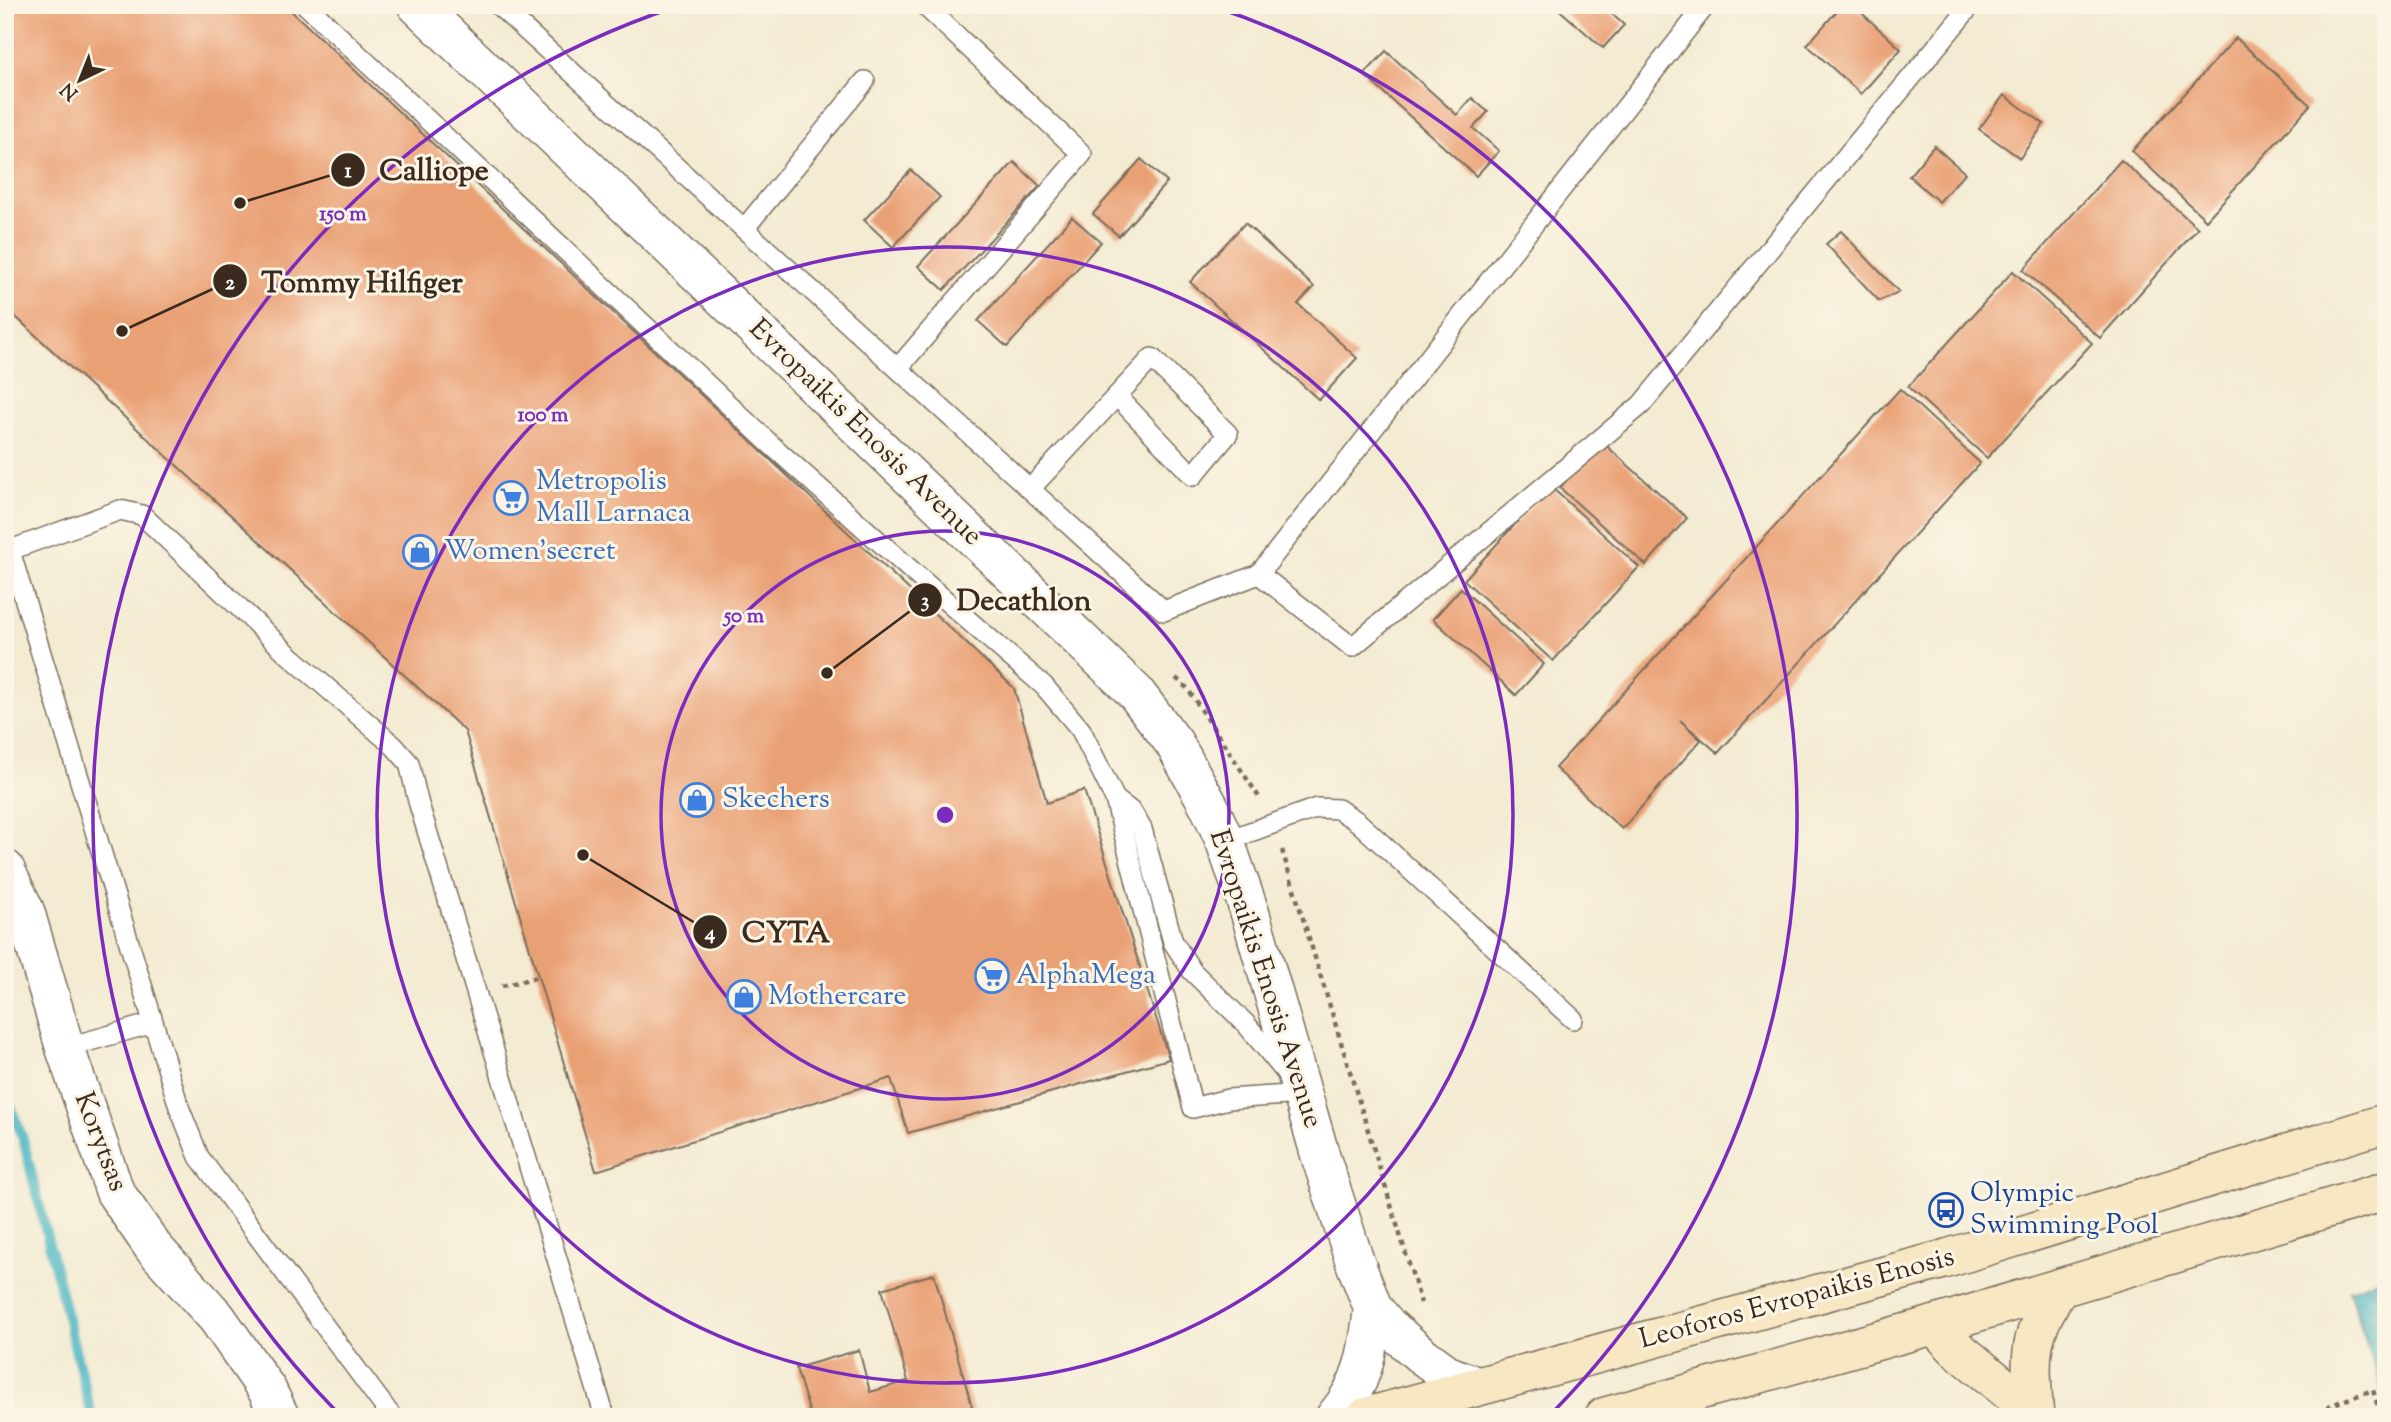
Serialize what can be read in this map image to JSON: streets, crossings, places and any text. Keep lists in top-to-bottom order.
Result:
{
  "streets": {
    "main road": ["Leoforos Evropaikis Enosis"],
    "street": ["Evropaikis Enosis Avenue", "Korytsas"]
  },
  "crossings": [
    ["Evropaikis Enosis Avenue", "Leoforos Evropaikis Enosis"]
  ],
  "places": {
    "other": [
      "Calliope",
      "Tommy Hilfiger",
      "Decathlon",
      "CYTA"
    ],
    "supermarket": ["Metropolis Mall Larnaca", "AlphaMega"],
    "shop": ["Women'secret", "Skechers", "Mothercare"],
    "bus stop": ["Olympic Swimming Pool"]
  },
  "north": "bottom left",
  "rings": ["150 m", "100 m", "50 m"]
}
